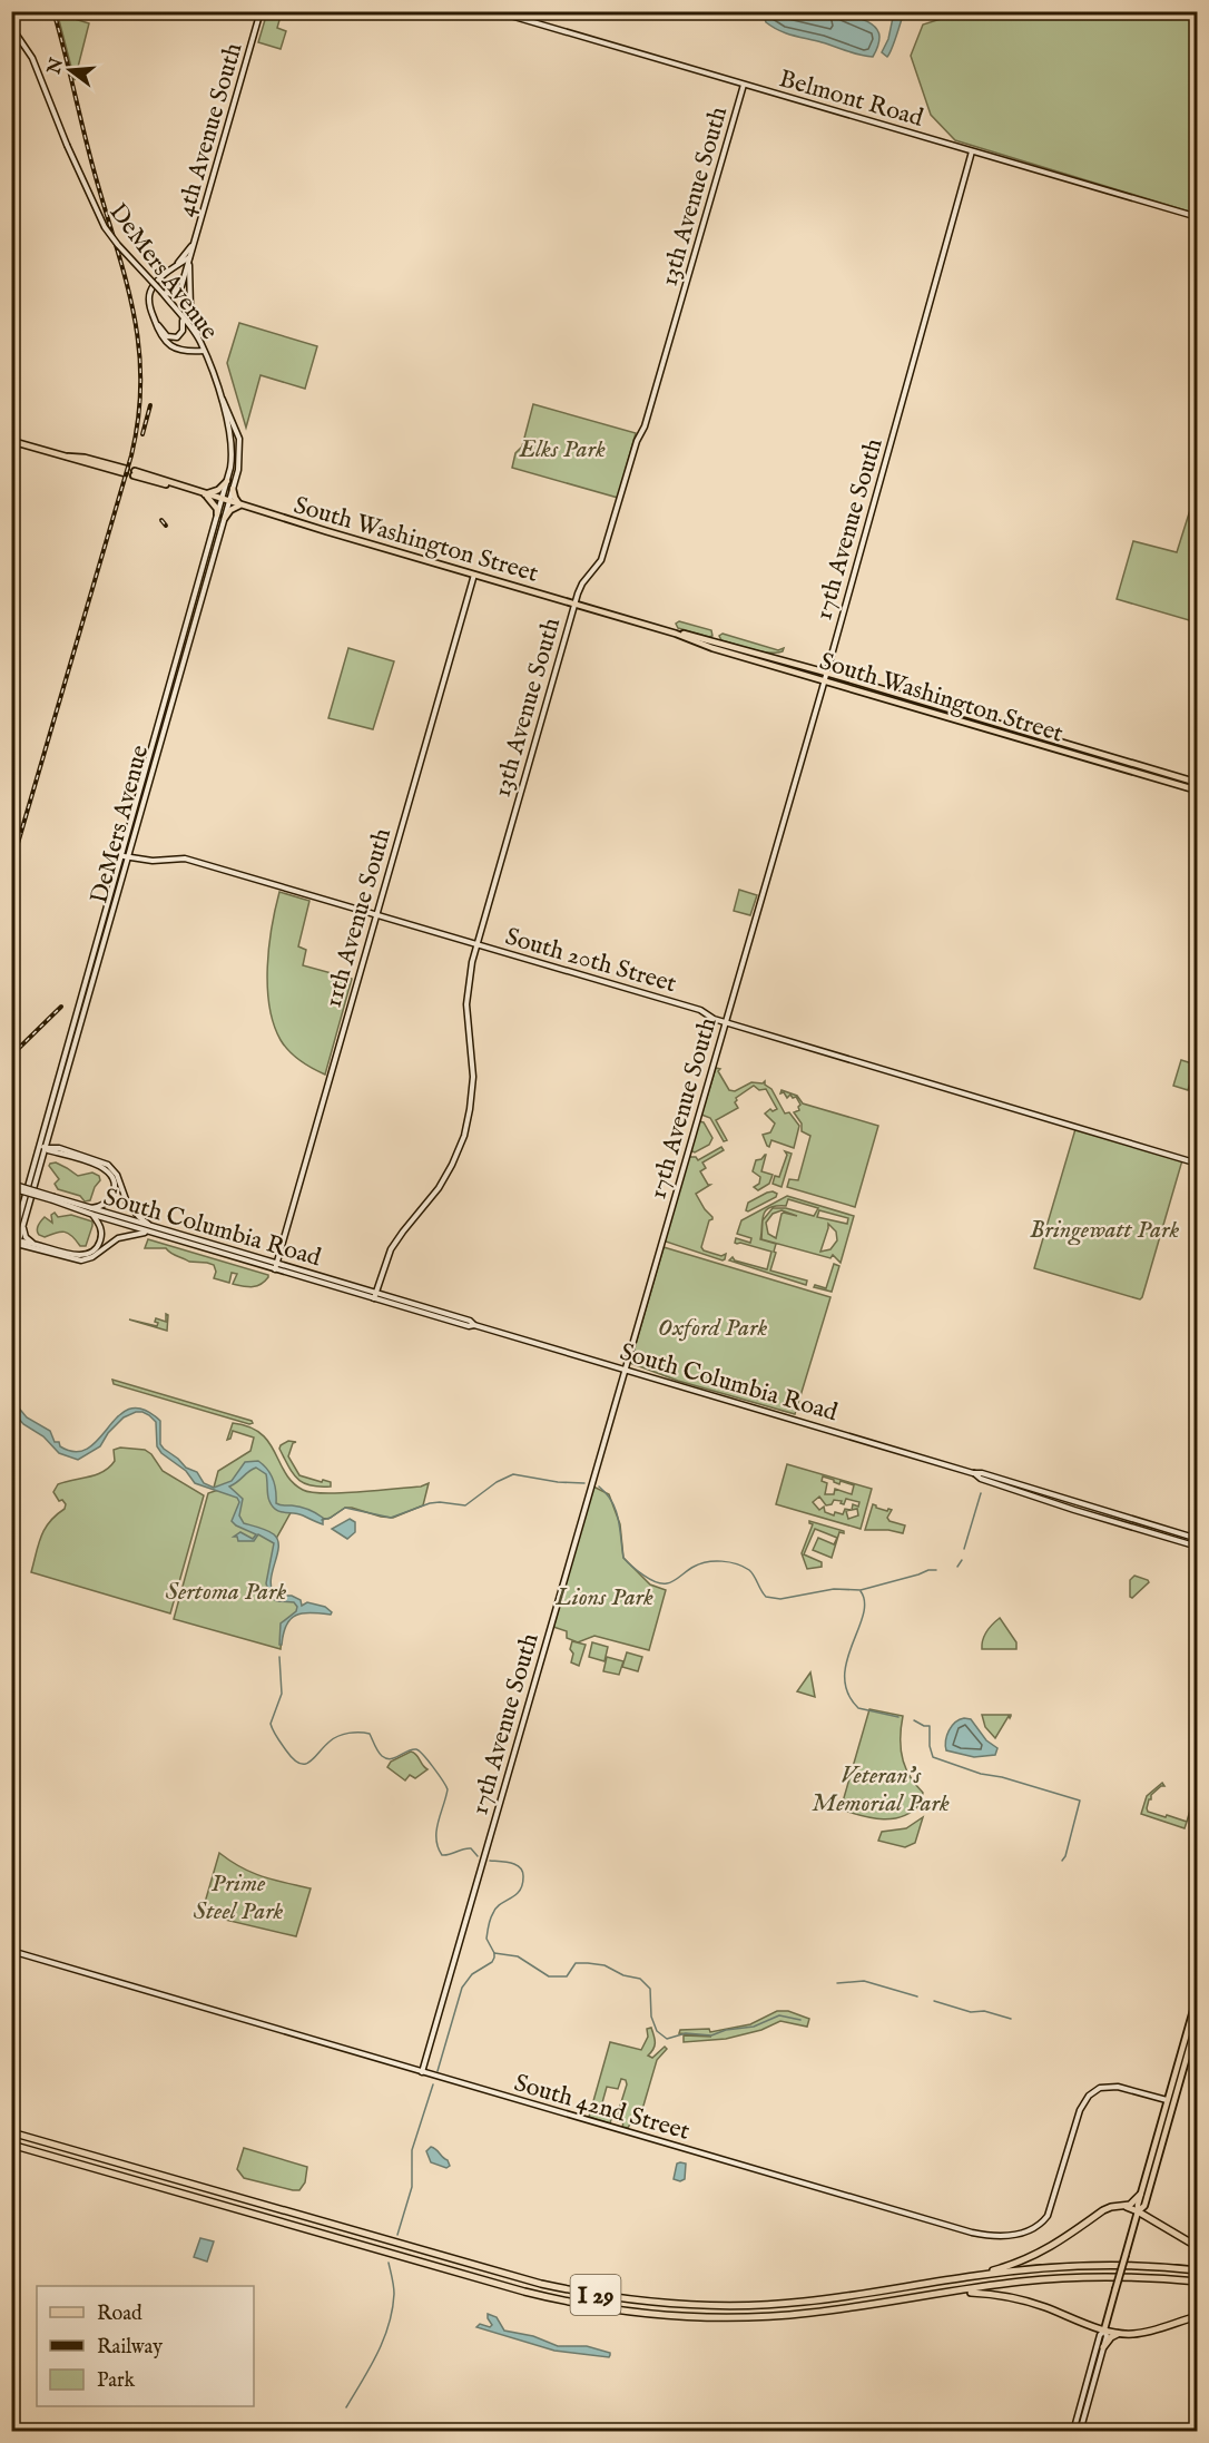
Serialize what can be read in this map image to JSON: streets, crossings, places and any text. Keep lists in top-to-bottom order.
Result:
{
  "streets": {
    "highway": ["I 29"],
    "main road": ["South Washington Street"],
    "street": [
      "Belmont Road",
      "4th Avenue South",
      "13th Avenue South",
      "DeMers Avenue",
      "17th Avenue South",
      "11th Avenue South",
      "South 20th Street",
      "South Columbia Road",
      "South 42nd Street"
    ]
  },
  "crossings": [
    ["Belmont Road", "13th Avenue South"],
    ["Belmont Road", "17th Avenue South"],
    ["13th Avenue South", "South Washington Street"],
    ["13th Avenue South", "South 20th Street"],
    ["13th Avenue South", "South Columbia Road"],
    ["DeMers Avenue", "South Washington Street"],
    ["DeMers Avenue", "South 20th Street"],
    ["17th Avenue South", "South Washington Street"],
    ["17th Avenue South", "South 20th Street"],
    ["17th Avenue South", "South Columbia Road"],
    ["17th Avenue South", "South 42nd Street"],
    ["South Washington Street", "11th Avenue South"],
    ["11th Avenue South", "South 20th Street"],
    ["11th Avenue South", "South Columbia Road"]
  ],
  "parks": [
    "Elks Park",
    "Bringewatt Park",
    "Oxford Park",
    "Sertoma Park",
    "Lions Park",
    "Veteran's Memorial Park",
    "Prime Steel Park"
  ],
  "legend": ["Road", "Railway", "Park"],
  "north": "left"
}
